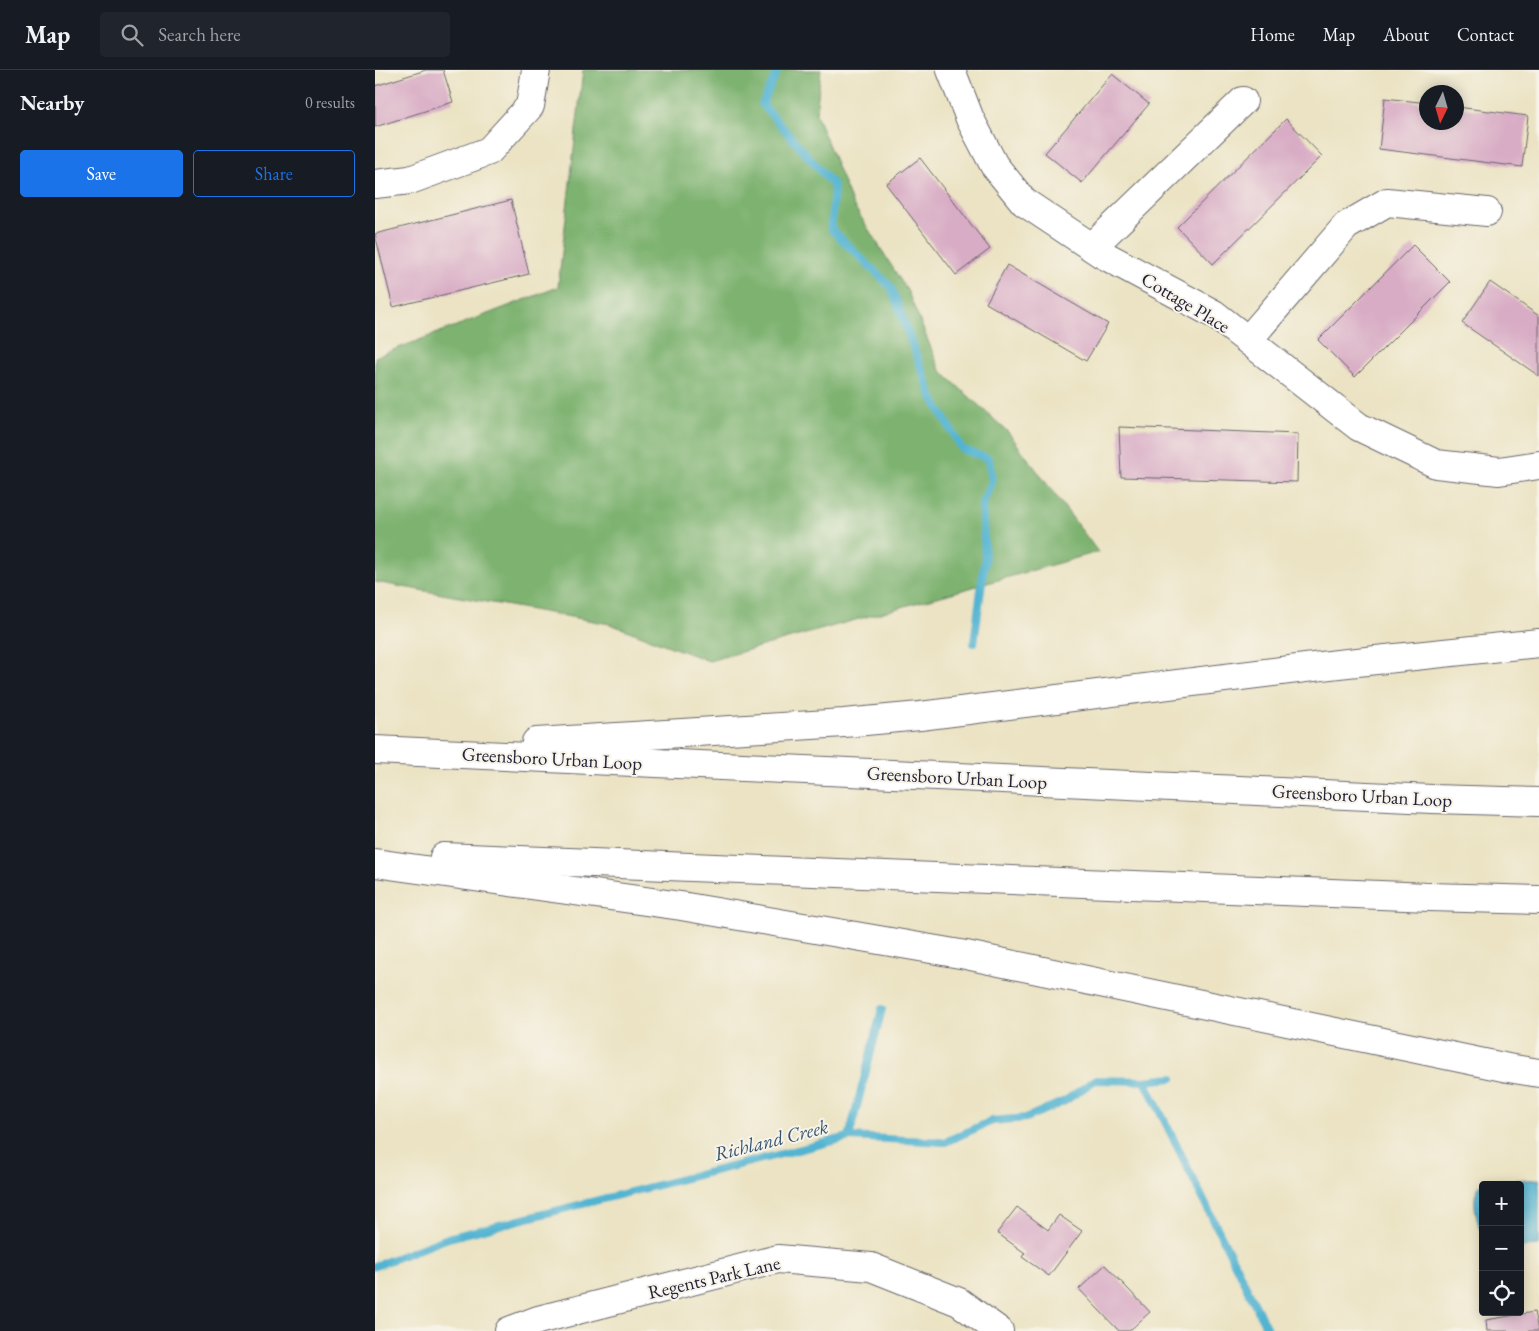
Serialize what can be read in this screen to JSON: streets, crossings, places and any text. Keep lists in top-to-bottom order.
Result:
{
  "streets": {
    "main road": ["Cottage Place", "Greensboro Urban Loop", "Regents Park Lane"]
  },
  "water": ["Richland Creek"],
  "north": "bottom",
  "page": {
    "header": "Map",
    "search": "Search here",
    "nav": [
      "Home",
      "Map",
      "About",
      "Contact"
    ],
    "heading": ["Nearby", "0 results"],
    "buttons": ["Save", "Share"],
    "map_buttons": ["+", "−"]
  }
}
